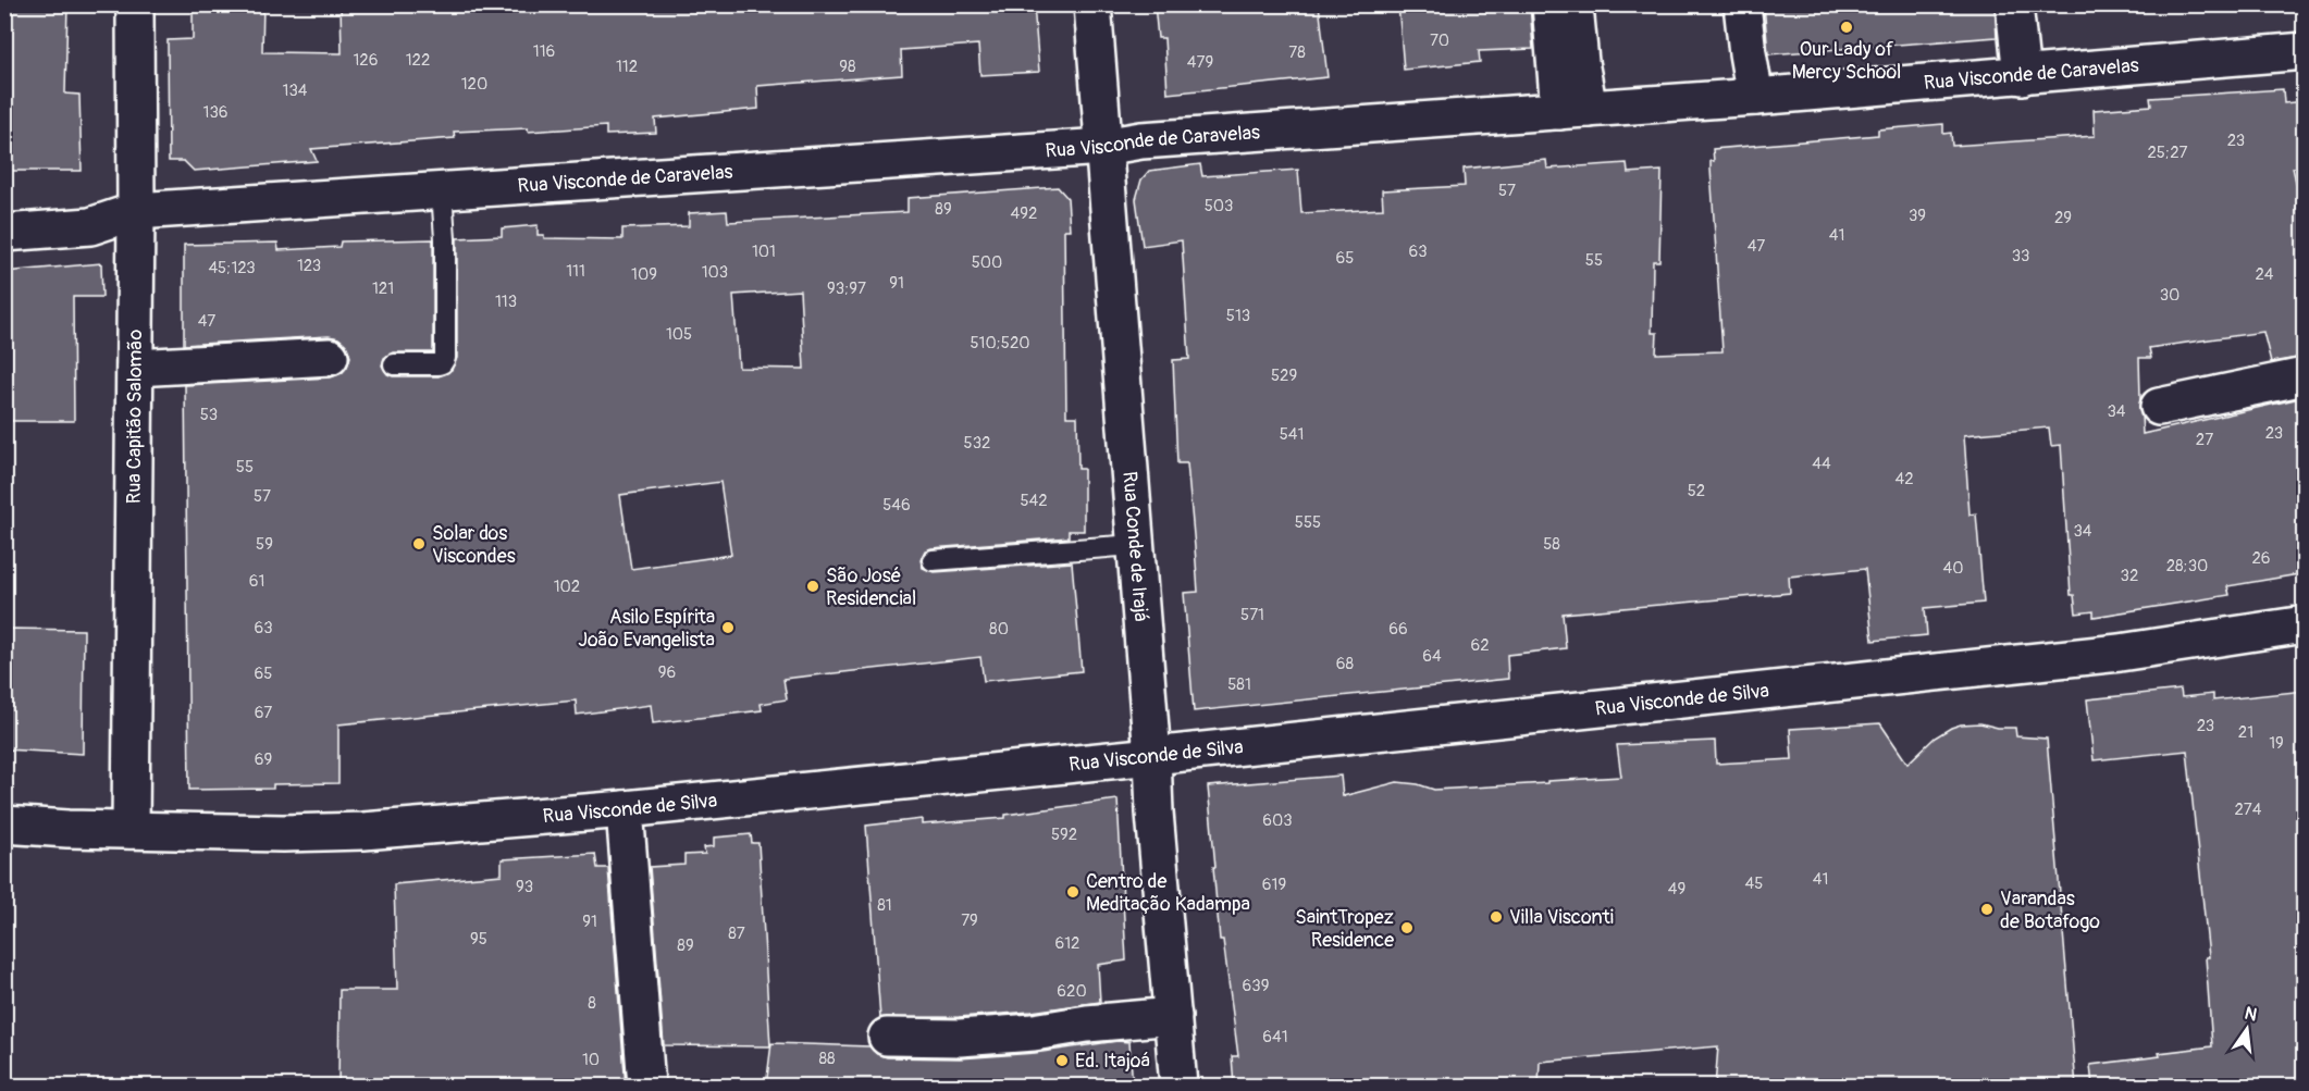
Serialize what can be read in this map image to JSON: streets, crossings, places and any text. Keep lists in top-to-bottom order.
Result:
{
  "streets": {
    "street": [
      "Rua Visconde de Caravelas",
      "Rua Capitão Salomão",
      "Rua Conde de Irajá",
      "Rua Visconde de Silva"
    ]
  },
  "crossings": [
    ["Rua Visconde de Caravelas", "Rua Capitão Salomão"],
    ["Rua Visconde de Caravelas", "Rua Conde de Irajá"],
    ["Rua Capitão Salomão", "Rua Visconde de Silva"],
    ["Rua Conde de Irajá", "Rua Visconde de Silva"]
  ],
  "places": [
    "Our Lady of Mercy School",
    "Solar dos Viscondes",
    "São José Residencial",
    "Asilo Espírita João Evangelista",
    "Centro de Meditação Kadampa",
    "Varandas de Botafogo",
    "Villa Visconti",
    "SaintTropez Residence",
    "Ed. Itajoá"
  ],
  "house_numbers": [
    "70",
    "116",
    "78",
    "126",
    "122",
    "479",
    "112",
    "98",
    "120",
    "134",
    "136",
    "23",
    "25;27",
    "57",
    "503",
    "89",
    "492",
    "39",
    "29",
    "41",
    "47",
    "101",
    "63",
    "33",
    "65",
    "55",
    "500",
    "123",
    "45;123",
    "111",
    "103",
    "109",
    "24",
    "91",
    "121",
    "93;97",
    "30",
    "113",
    "513",
    "47",
    "105",
    "510;520",
    "529",
    "34",
    "53",
    "23",
    "541",
    "27",
    "532",
    "44",
    "55",
    "42",
    "52",
    "57",
    "542",
    "546",
    "555",
    "34",
    "59",
    "58",
    "26",
    "28;30",
    "40",
    "32",
    "61",
    "102",
    "571",
    "63",
    "80",
    "66",
    "62",
    "64",
    "68",
    "96",
    "65",
    "581",
    "67",
    "23",
    "21",
    "19",
    "69",
    "274",
    "603",
    "592",
    "41",
    "45",
    "619",
    "93",
    "49",
    "81",
    "79",
    "91",
    "87",
    "95",
    "612",
    "89",
    "639",
    "620",
    "8",
    "641",
    "88",
    "10"
  ],
  "north": "top"
}
